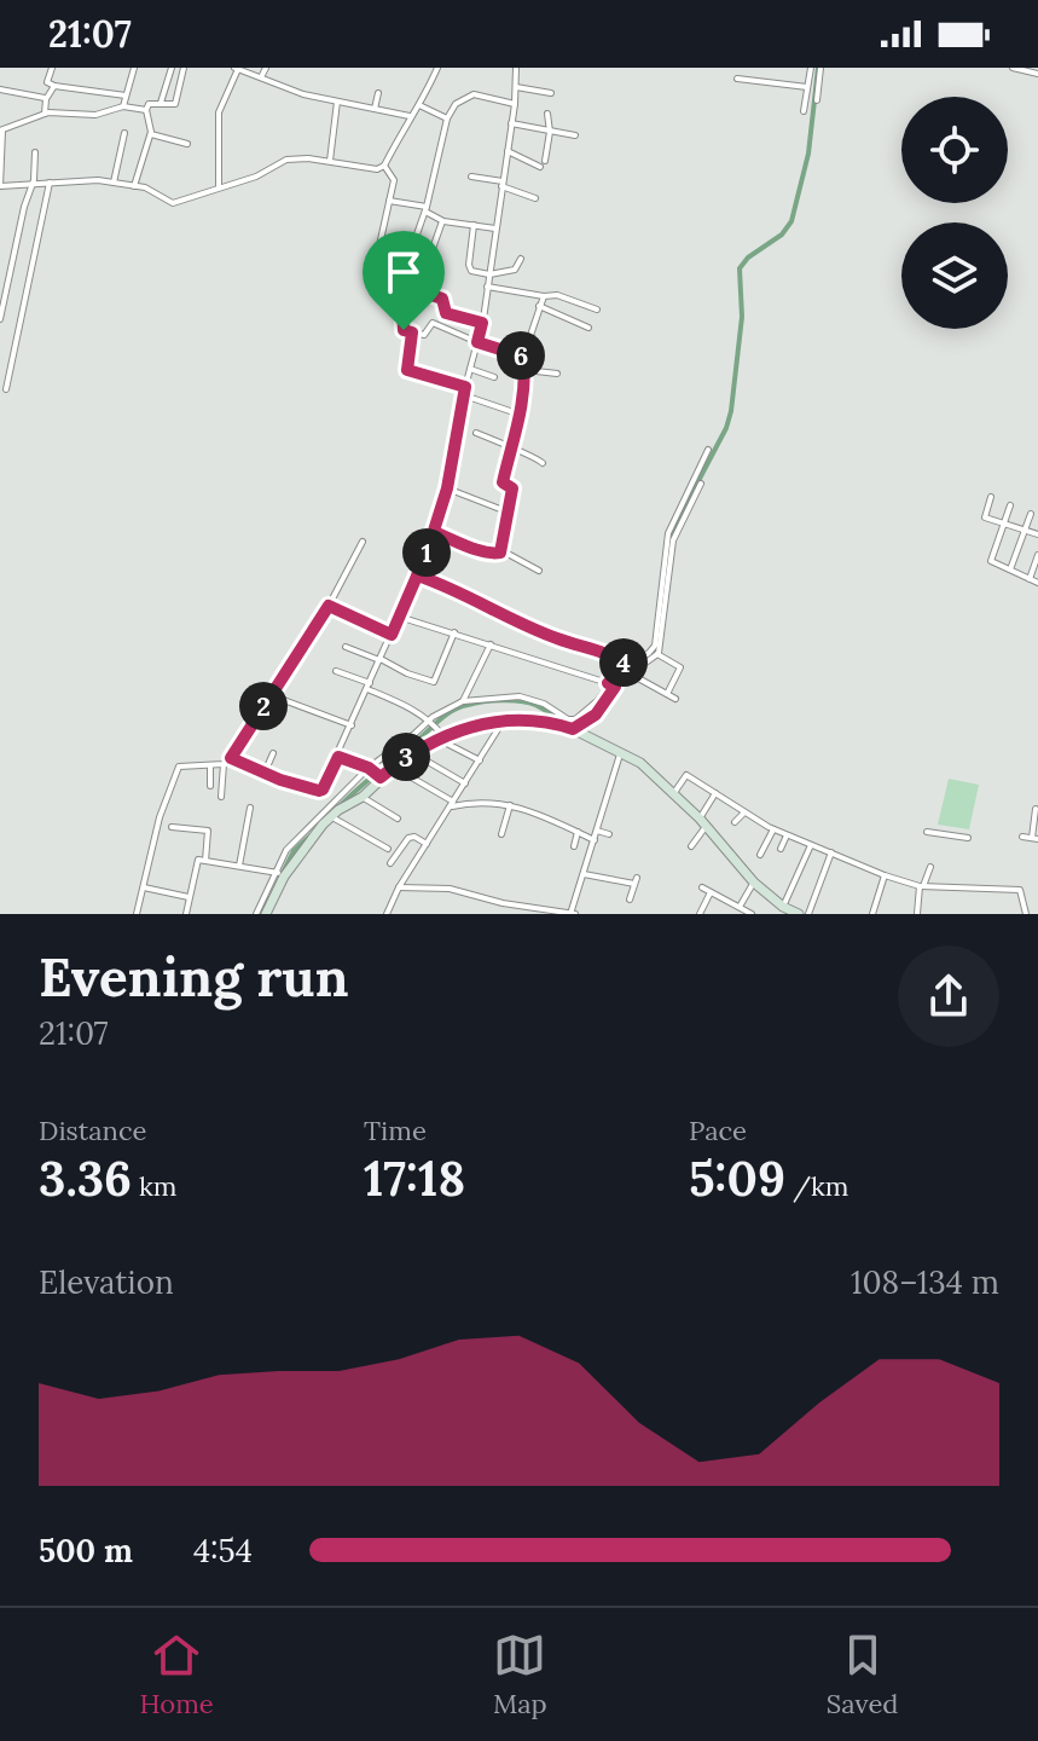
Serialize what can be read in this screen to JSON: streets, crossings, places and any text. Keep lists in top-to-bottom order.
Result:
{
  "page": {
    "status": "21:07",
    "pins": [
      "6",
      "1",
      "4",
      "2",
      "3"
    ],
    "heading": ["Evening run", "21:07"],
    "stats": [
      ["Distance", "3.36 km"],
      ["Time", "17:18"],
      ["Pace", "5:09 /km"]
    ],
    "chart": ["Elevation", "108–134 m"],
    "list": [
      {
        "name": "500 m",
        "note": "4:54"
      }
    ],
    "tabs": ["Home", "Map", "Saved"]
  }
}
